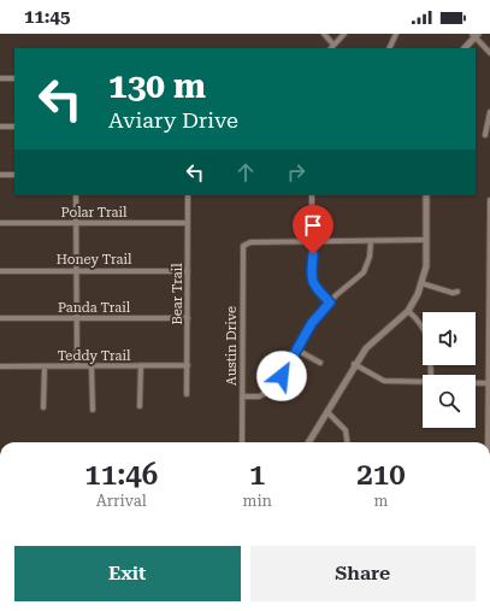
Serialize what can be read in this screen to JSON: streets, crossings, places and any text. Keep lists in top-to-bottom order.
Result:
{
  "streets": {
    "street": [
      "Polar Trail",
      "Honey Trail",
      "Bear Trail",
      "Panda Trail",
      "Austin Drive",
      "Teddy Trail"
    ]
  },
  "crossings": [
    ["Polar Trail", "Bear Trail"],
    ["Honey Trail", "Bear Trail"],
    ["Bear Trail", "Panda Trail"],
    ["Bear Trail", "Teddy Trail"]
  ],
  "page": {
    "status": "11:45",
    "turn": ["130 m", "Aviary Drive"],
    "eta": [
      "11:46",
      "Arrival",
      "1",
      "min",
      "210",
      "m"
    ],
    "buttons": ["Exit", "Share"]
  }
}
